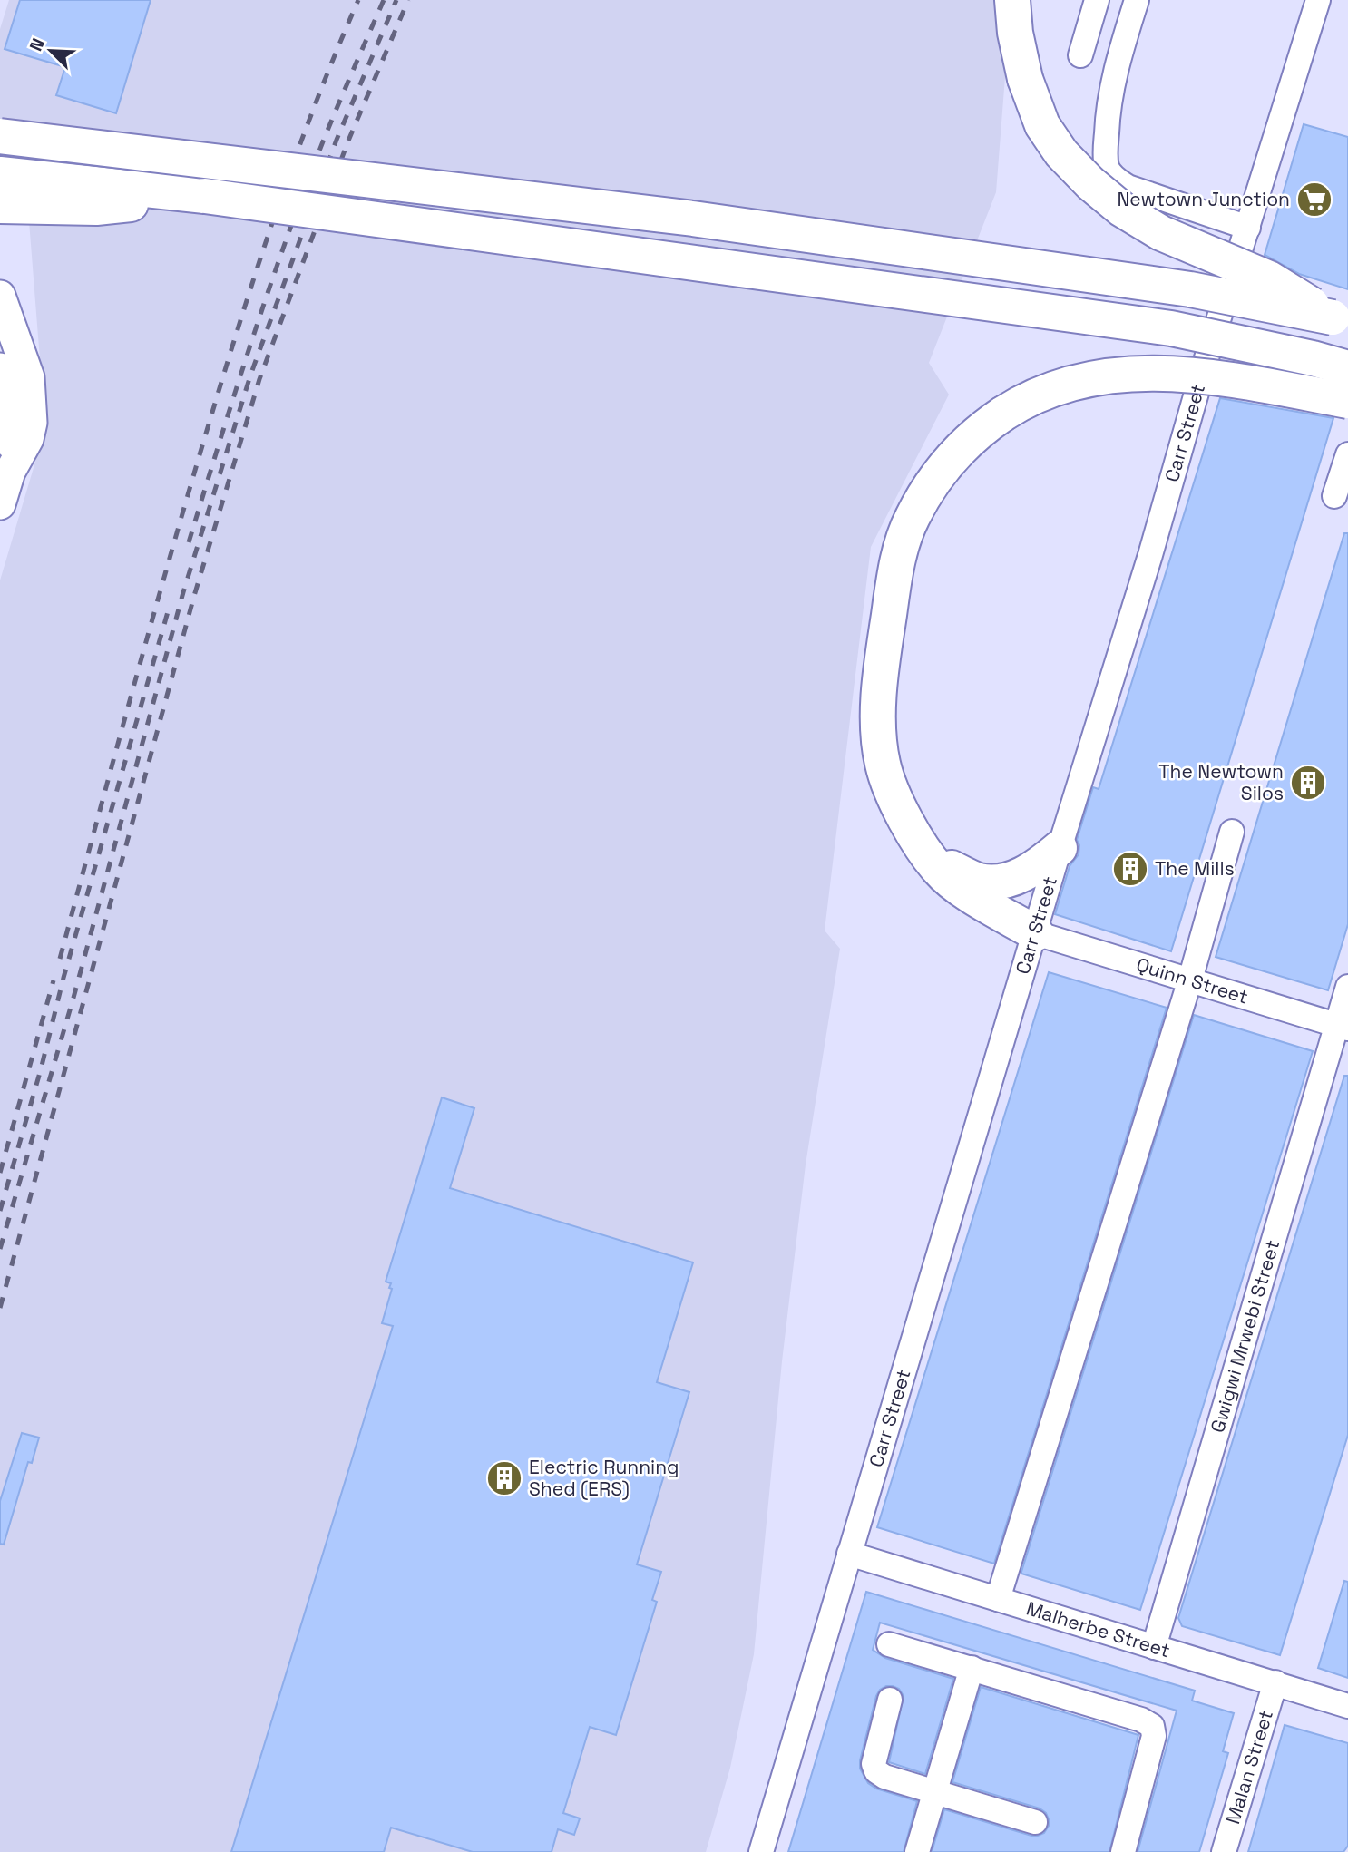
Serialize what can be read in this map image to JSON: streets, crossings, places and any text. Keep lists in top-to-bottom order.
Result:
{
  "streets": {
    "street": [
      "Carr Street",
      "Quinn Street",
      "Gwigwi Mrwebi Street",
      "Malherbe Street",
      "Malan Street"
    ]
  },
  "crossings": [
    ["Carr Street", "Quinn Street"],
    ["Carr Street", "Malherbe Street"],
    ["Quinn Street", "Gwigwi Mrwebi Street"],
    ["Gwigwi Mrwebi Street", "Malherbe Street"],
    ["Malherbe Street", "Malan Street"]
  ],
  "places": {
    "supermarket": ["Newtown Junction"],
    "building": ["The Newtown Silos", "The Mills", "Electric Running Shed (ERS)"]
  },
  "north": "top left"
}
